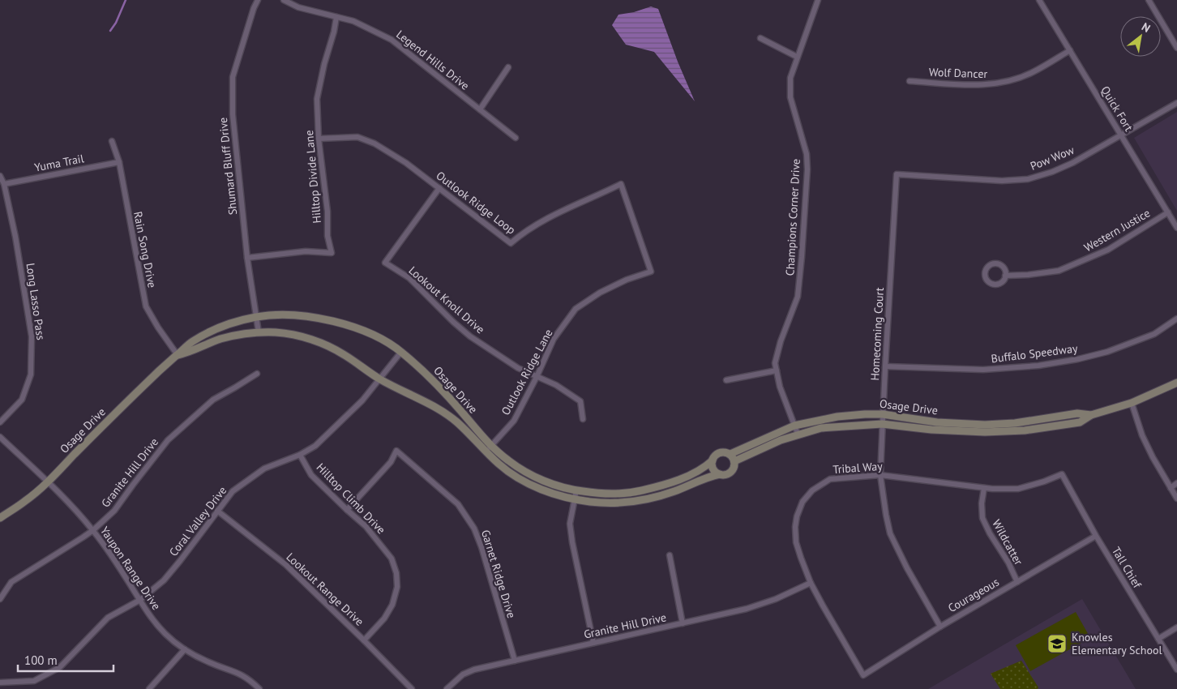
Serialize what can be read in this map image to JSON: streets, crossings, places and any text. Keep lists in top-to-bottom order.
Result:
{
  "streets": {
    "street": [
      "Legend Hills Drive",
      "Wolf Dancer",
      "Quick Fort",
      "Pow Wow",
      "Yuma Trail",
      "Shumard Bluff Drive",
      "Hilltop Divide Lane",
      "Outlook Ridge Loop",
      "Champions Corner Drive",
      "Western Justice",
      "Rain Song Drive",
      "Lookout Knoll Drive",
      "Long Lasso Pass",
      "Homecoming Court",
      "Buffalo Speedway",
      "Outlook Ridge Lane",
      "Osage Drive",
      "Tribal Way",
      "Granite Hill Drive",
      "Hilltop Climb Drive",
      "Coral Valley Drive",
      "Wildcatter",
      "Tall Chief",
      "Yaupon Range Drive",
      "Garnet Ridge Drive",
      "Lookout Range Drive",
      "Courageous"
    ]
  },
  "crossings": [
    ["Legend Hills Drive", "Hilltop Divide Lane"],
    ["Wolf Dancer", "Quick Fort"],
    ["Quick Fort", "Pow Wow"],
    ["Quick Fort", "Western Justice"],
    ["Pow Wow", "Homecoming Court"],
    ["Yuma Trail", "Rain Song Drive"],
    ["Yuma Trail", "Long Lasso Pass"],
    ["Shumard Bluff Drive", "Hilltop Divide Lane"],
    ["Shumard Bluff Drive", "Osage Drive"],
    ["Hilltop Divide Lane", "Outlook Ridge Loop"],
    ["Outlook Ridge Loop", "Lookout Knoll Drive"],
    ["Outlook Ridge Loop", "Outlook Ridge Lane"],
    ["Champions Corner Drive", "Osage Drive"],
    ["Rain Song Drive", "Osage Drive"],
    ["Lookout Knoll Drive", "Outlook Ridge Lane"],
    ["Homecoming Court", "Buffalo Speedway"],
    ["Homecoming Court", "Osage Drive"],
    ["Homecoming Court", "Tribal Way"],
    ["Homecoming Court", "Courageous"],
    ["Outlook Ridge Lane", "Osage Drive"],
    ["Osage Drive", "Coral Valley Drive"],
    ["Osage Drive", "Yaupon Range Drive"],
    ["Tribal Way", "Granite Hill Drive"],
    ["Tribal Way", "Wildcatter"],
    ["Tribal Way", "Tall Chief"],
    ["Tribal Way", "Courageous"],
    ["Granite Hill Drive", "Yaupon Range Drive"],
    ["Granite Hill Drive", "Garnet Ridge Drive"],
    ["Hilltop Climb Drive", "Coral Valley Drive"],
    ["Hilltop Climb Drive", "Garnet Ridge Drive"],
    ["Hilltop Climb Drive", "Lookout Range Drive"],
    ["Coral Valley Drive", "Yaupon Range Drive"],
    ["Coral Valley Drive", "Lookout Range Drive"],
    ["Wildcatter", "Courageous"],
    ["Tall Chief", "Courageous"]
  ],
  "places": {
    "school or university": ["Knowles Elementary School"]
  },
  "scale_bar": "100 m",
  "north": "top right"
}
